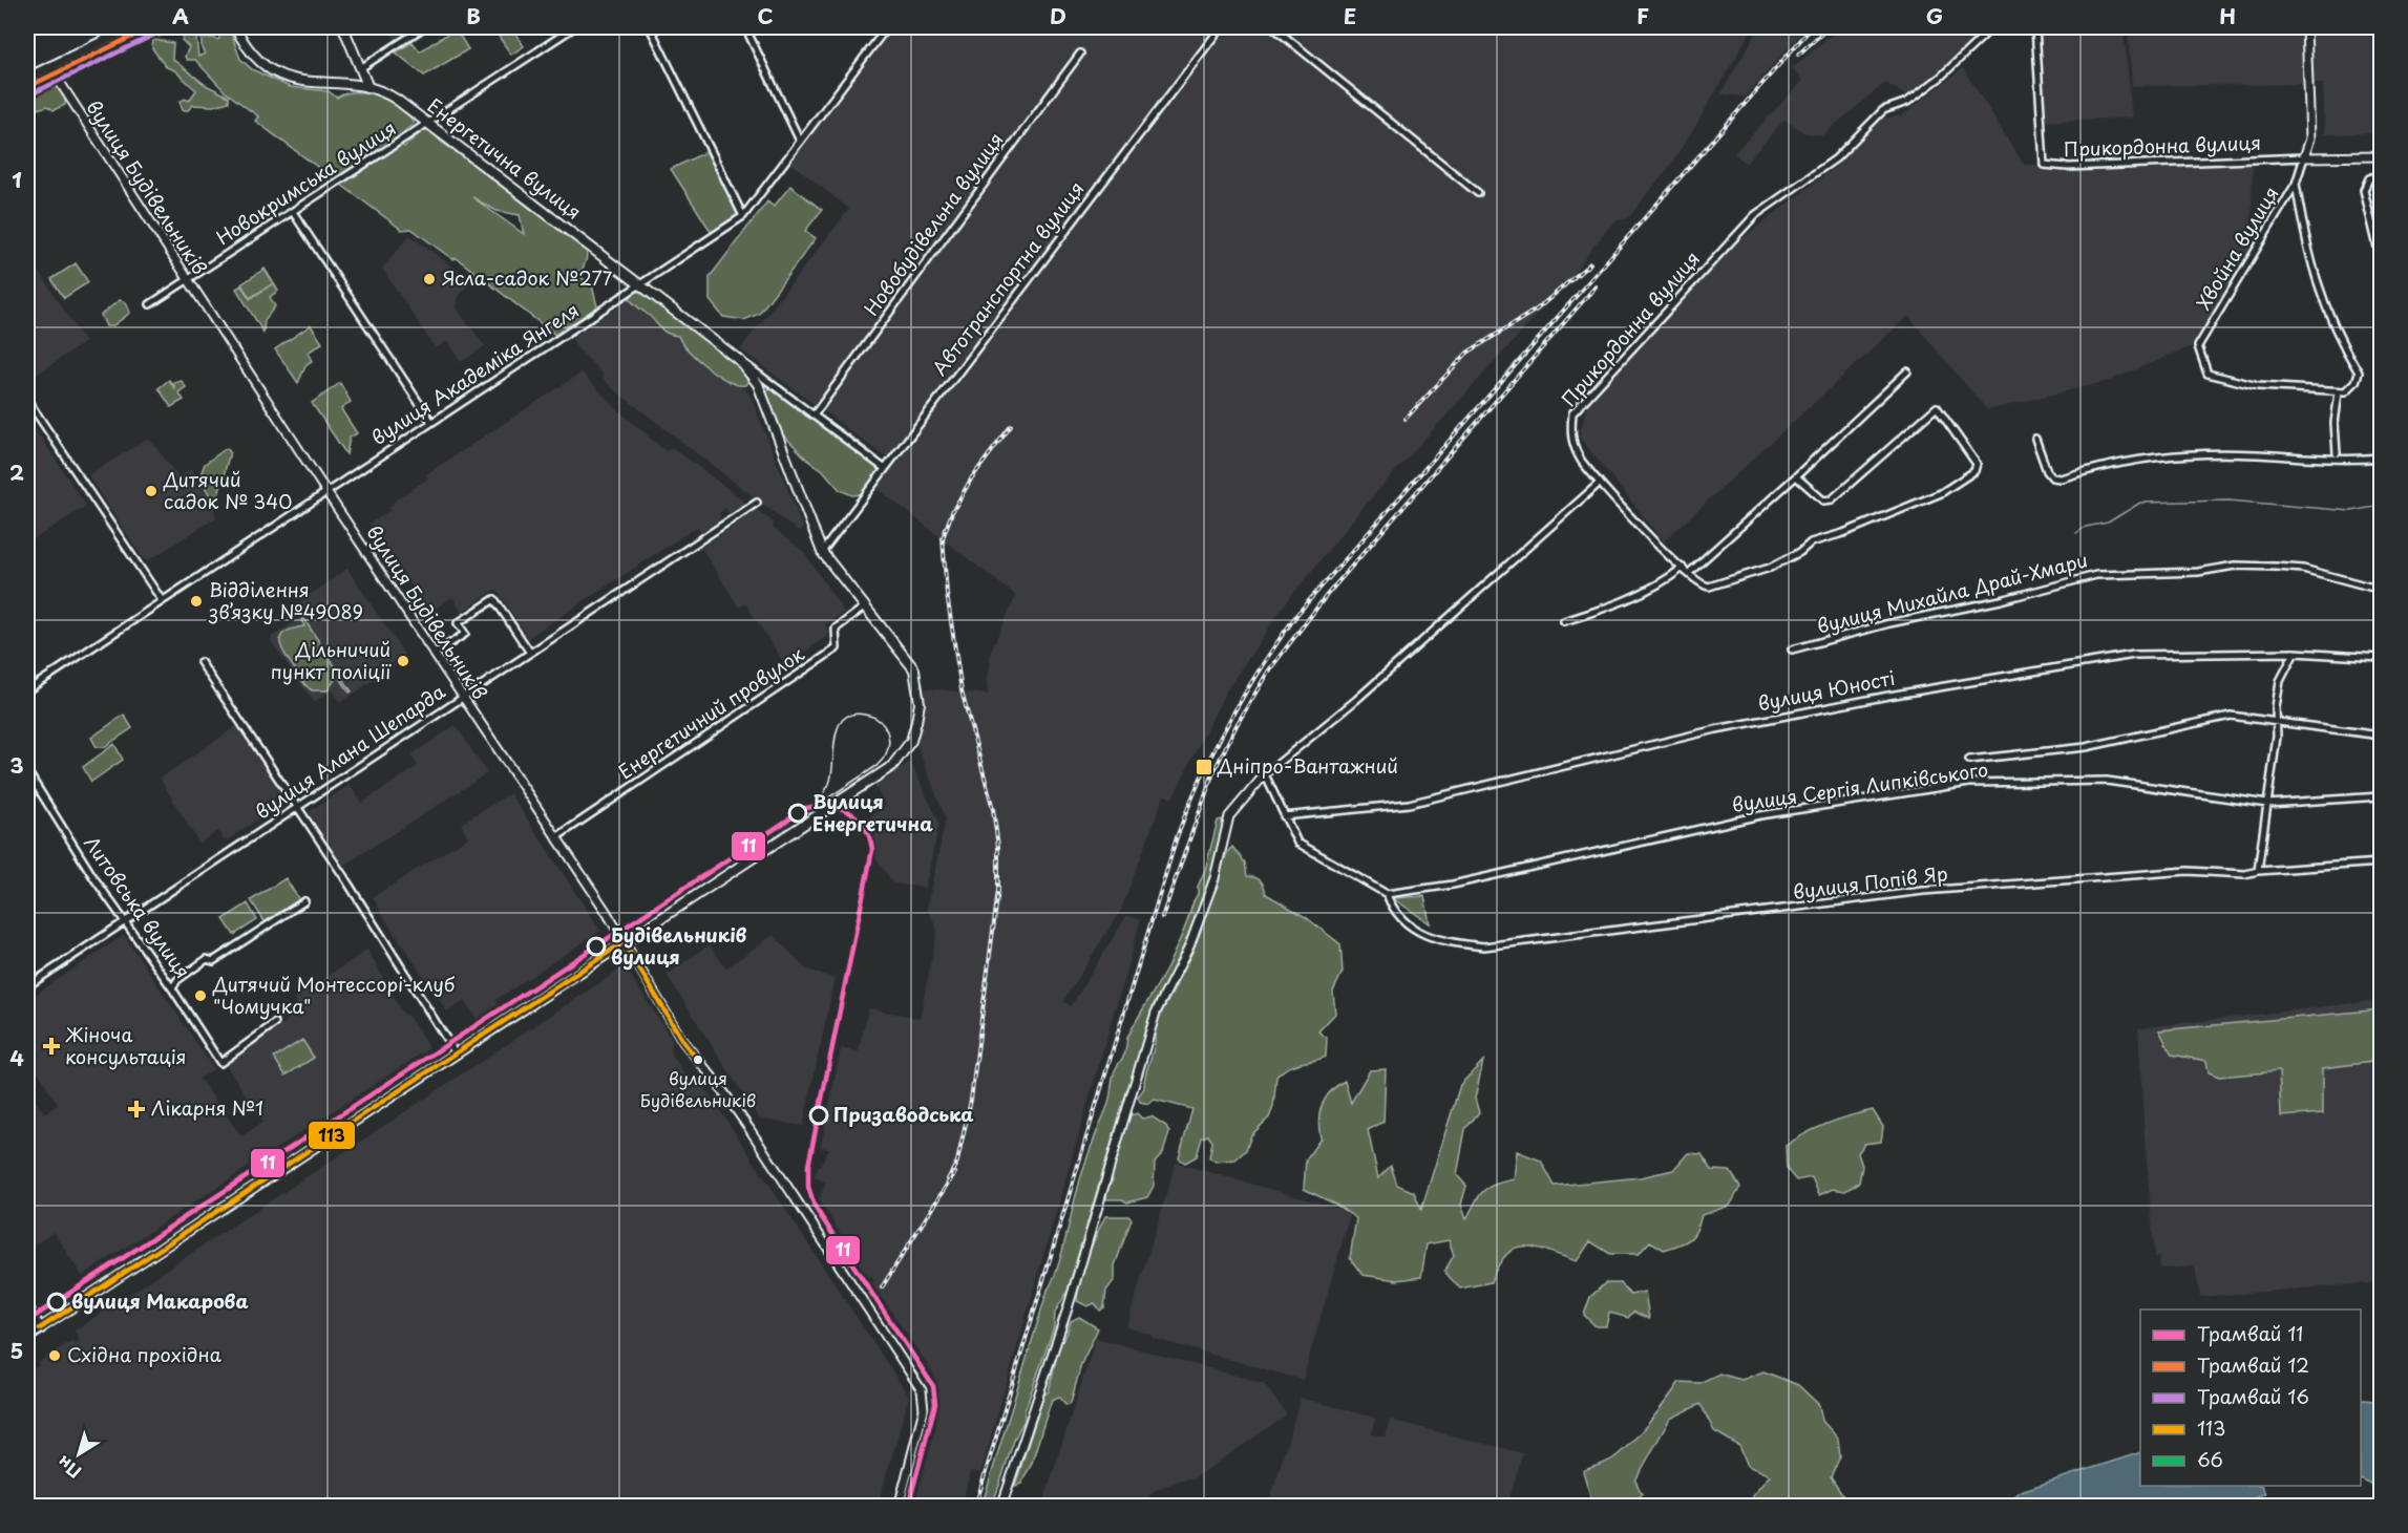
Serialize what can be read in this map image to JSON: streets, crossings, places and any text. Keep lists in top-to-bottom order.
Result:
{
  "streets": {
    "main road": ["Енергетична вулиця"],
    "street": [
      "Прикордонна вулиця",
      "Новокримська вулиця",
      "вулиця Будівельників",
      "Новобудівельна вулиця",
      "Хвойна вулиця",
      "Автотранспортна вулиця",
      "вулиця Академіка Янгеля",
      "вулиця Михайла Драй-Хмари",
      "вулиця Юності",
      "Енергетичний провулок",
      "вулиця Алана Шепарда",
      "вулиця Сергія Липківського",
      "вулиця Попів Яр",
      "Литовська вулиця"
    ]
  },
  "crossings": [
    ["Енергетична вулиця", "Новокримська вулиця"],
    ["Енергетична вулиця", "вулиця Будівельників"],
    ["Енергетична вулиця", "Новобудівельна вулиця"],
    ["Енергетична вулиця", "Автотранспортна вулиця"],
    ["Енергетична вулиця", "вулиця Академіка Янгеля"],
    ["Енергетична вулиця", "Енергетичний провулок"],
    ["Новокримська вулиця", "вулиця Будівельників"],
    ["вулиця Будівельників", "вулиця Академіка Янгеля"],
    ["вулиця Будівельників", "Енергетичний провулок"],
    ["вулиця Будівельників", "вулиця Алана Шепарда"],
    ["вулиця Алана Шепарда", "Литовська вулиця"],
    ["вулиця Сергія Липківського", "вулиця Попів Яр"]
  ],
  "places": {
    "other": [
      "Ясла-садок №277",
      "Дитячий садок № 340",
      "Відділення зв’язку №49089",
      "Дільничий пункт поліції",
      "Вулиця Енергетична",
      "Будівельників вулиця",
      "Дитячий Монтессорі-клуб \"Чомучка\"",
      "вулиця Будівельників",
      "Призаводська",
      "вулиця Макарова",
      "Східна прохідна"
    ],
    "transit": ["Дніпро-Вантажний"],
    "health": ["Жіноча консультація", "Лікарня №1"]
  },
  "lines": [
    "tram line 12",
    "transit line 66",
    "tram line 16",
    "tram line 11",
    "transit line 113"
  ],
  "legend": [
    "Трамвай 11",
    "Трамвай 12",
    "Трамвай 16",
    "113",
    "66"
  ],
  "north": "bottom left",
  "grid": {
    "columns": [
      "A",
      "B",
      "C",
      "D",
      "E",
      "F",
      "G",
      "H"
    ],
    "rows": [
      "1",
      "2",
      "3",
      "4",
      "5"
    ]
  }
}
